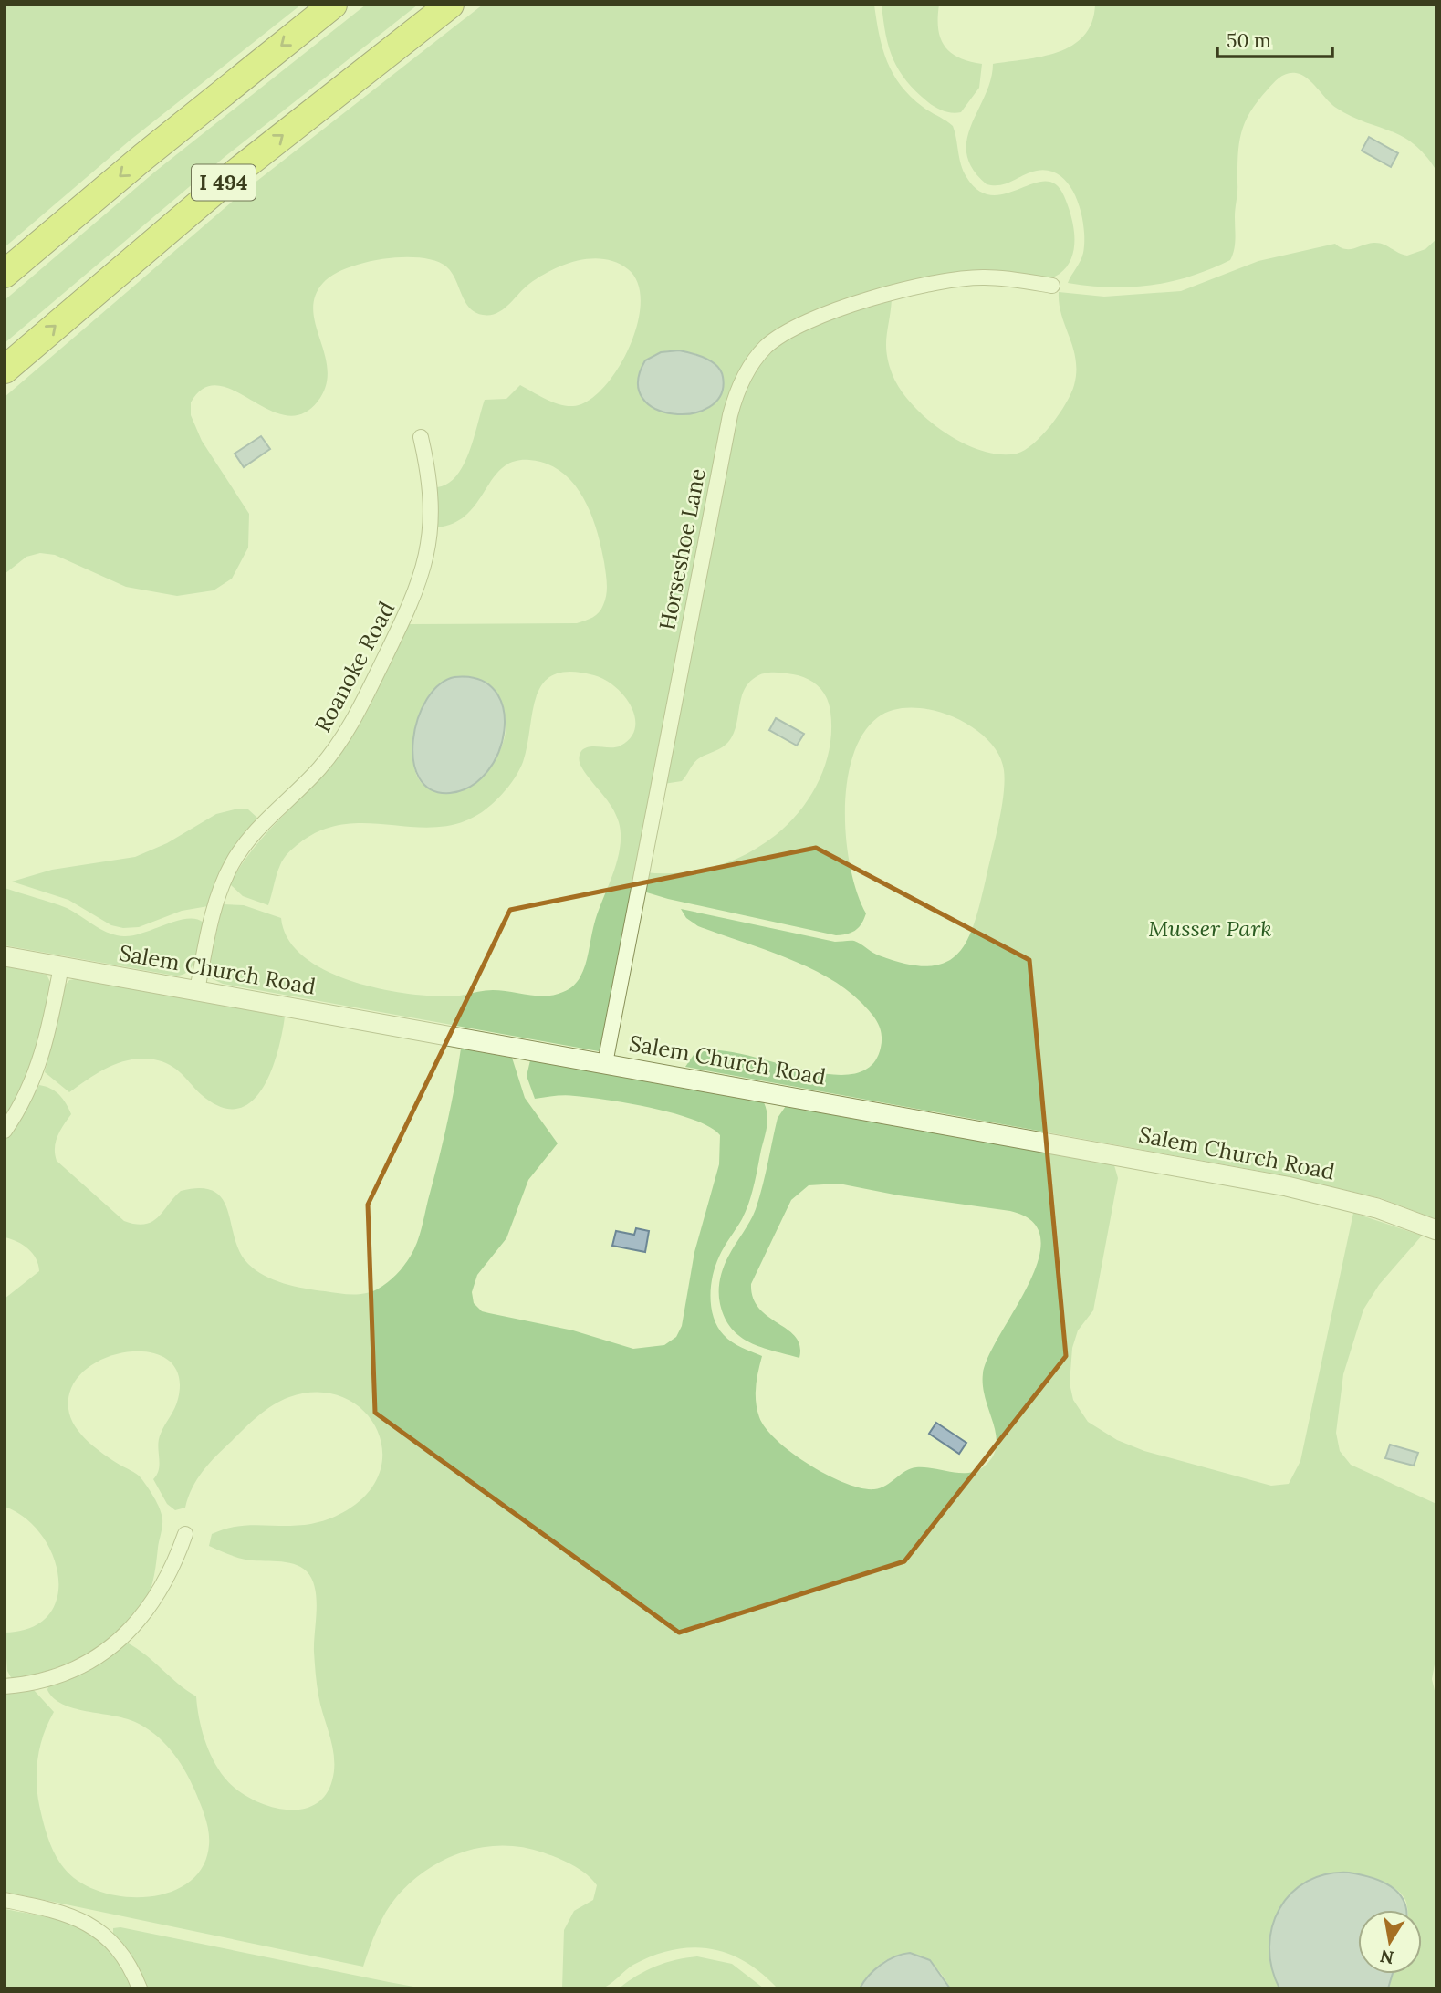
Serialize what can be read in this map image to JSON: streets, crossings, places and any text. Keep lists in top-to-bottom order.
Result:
{
  "streets": {
    "highway": ["I 494"],
    "street": ["Horseshoe Lane", "Roanoke Road", "Salem Church Road"]
  },
  "crossings": [
    ["Horseshoe Lane", "Salem Church Road"],
    ["Roanoke Road", "Salem Church Road"]
  ],
  "parks": ["Musser Park"],
  "scale_bar": "50 m",
  "north": "bottom"
}
